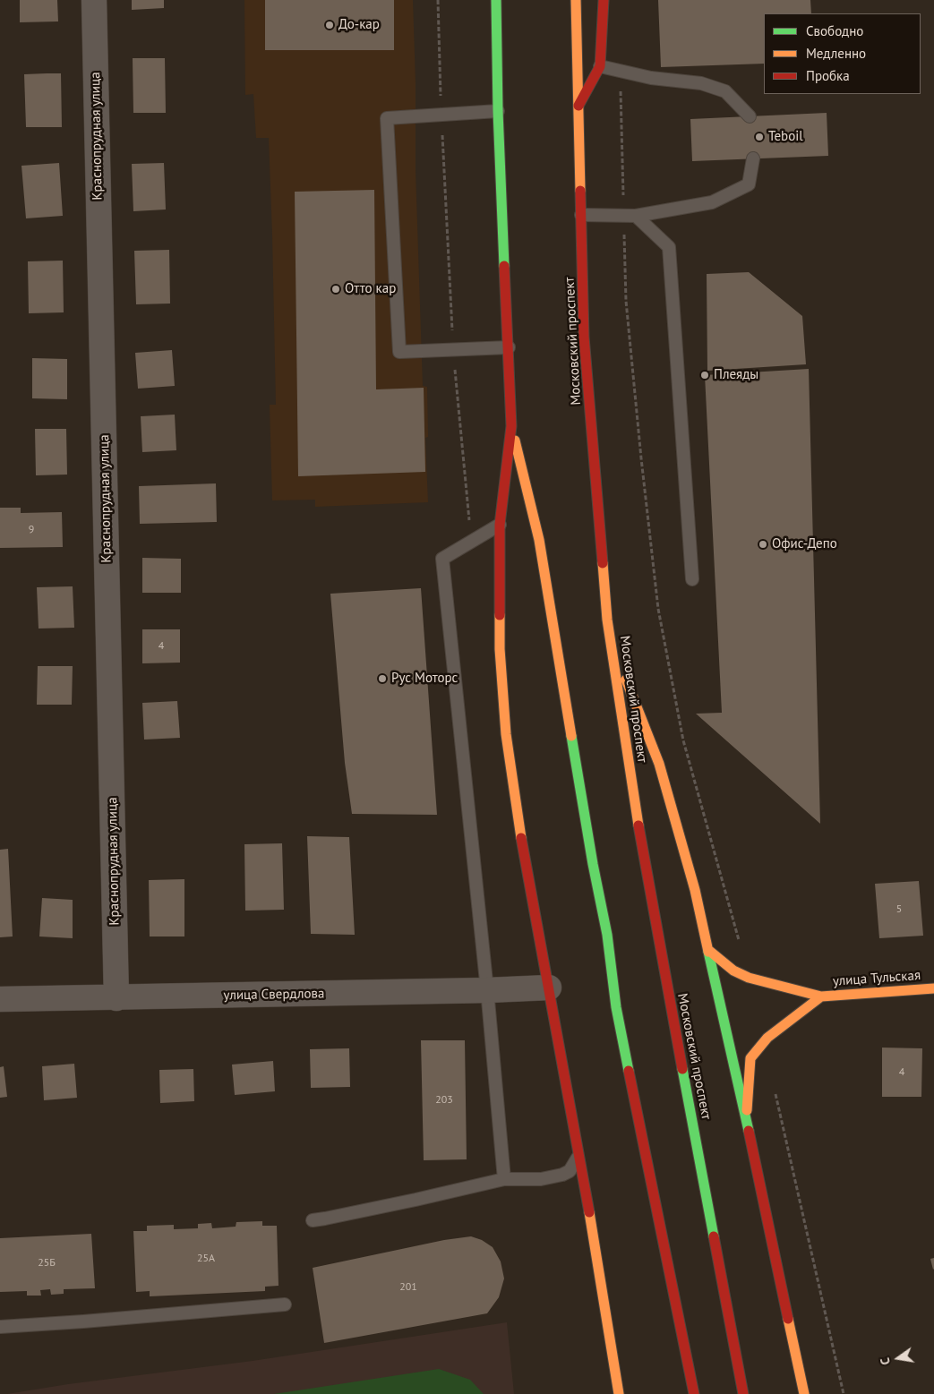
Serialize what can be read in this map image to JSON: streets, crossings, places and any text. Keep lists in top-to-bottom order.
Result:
{
  "streets": {
    "main road": ["Московский проспект", "улица Тульская"],
    "street": ["Краснопрудная улица", "улица Свердлова"]
  },
  "crossings": [
    ["Краснопрудная улица", "улица Свердлова"]
  ],
  "places": [
    "До-кар",
    "Teboil",
    "Отто кар",
    "Плеяды",
    "Офис-Депо",
    "Рус Моторс"
  ],
  "house_numbers": [
    "9",
    "4",
    "5",
    "4",
    "203",
    "25А",
    "25Б",
    "201"
  ],
  "legend": ["Свободно", "Медленно", "Пробка"],
  "north": "left"
}
